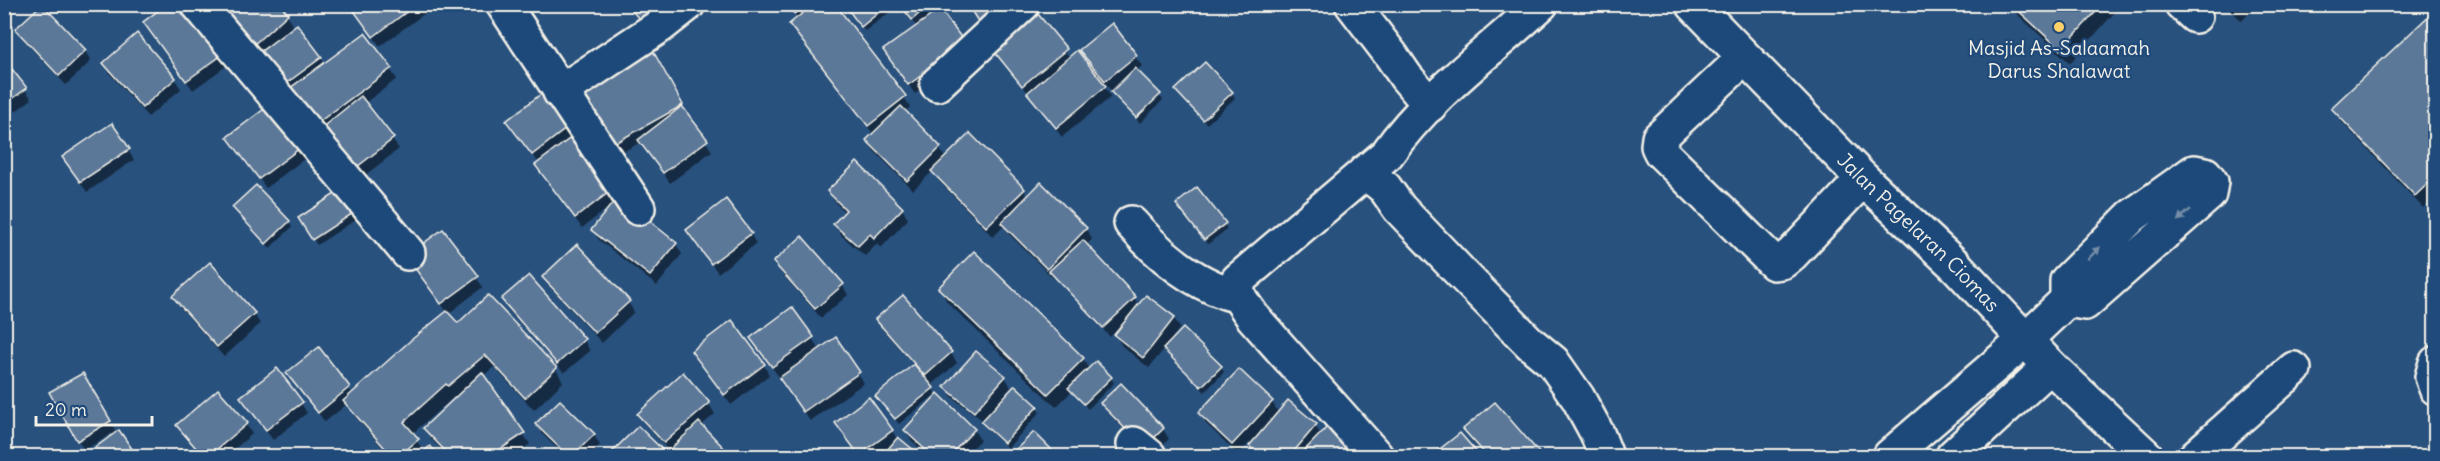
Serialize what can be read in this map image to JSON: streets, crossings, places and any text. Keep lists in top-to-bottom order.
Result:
{
  "streets": {
    "street": ["Jalan Pagelaran Ciomas"]
  },
  "places": ["Masjid As-Salaamah Darus Shalawat"],
  "scale_bar": "20 m"
}
